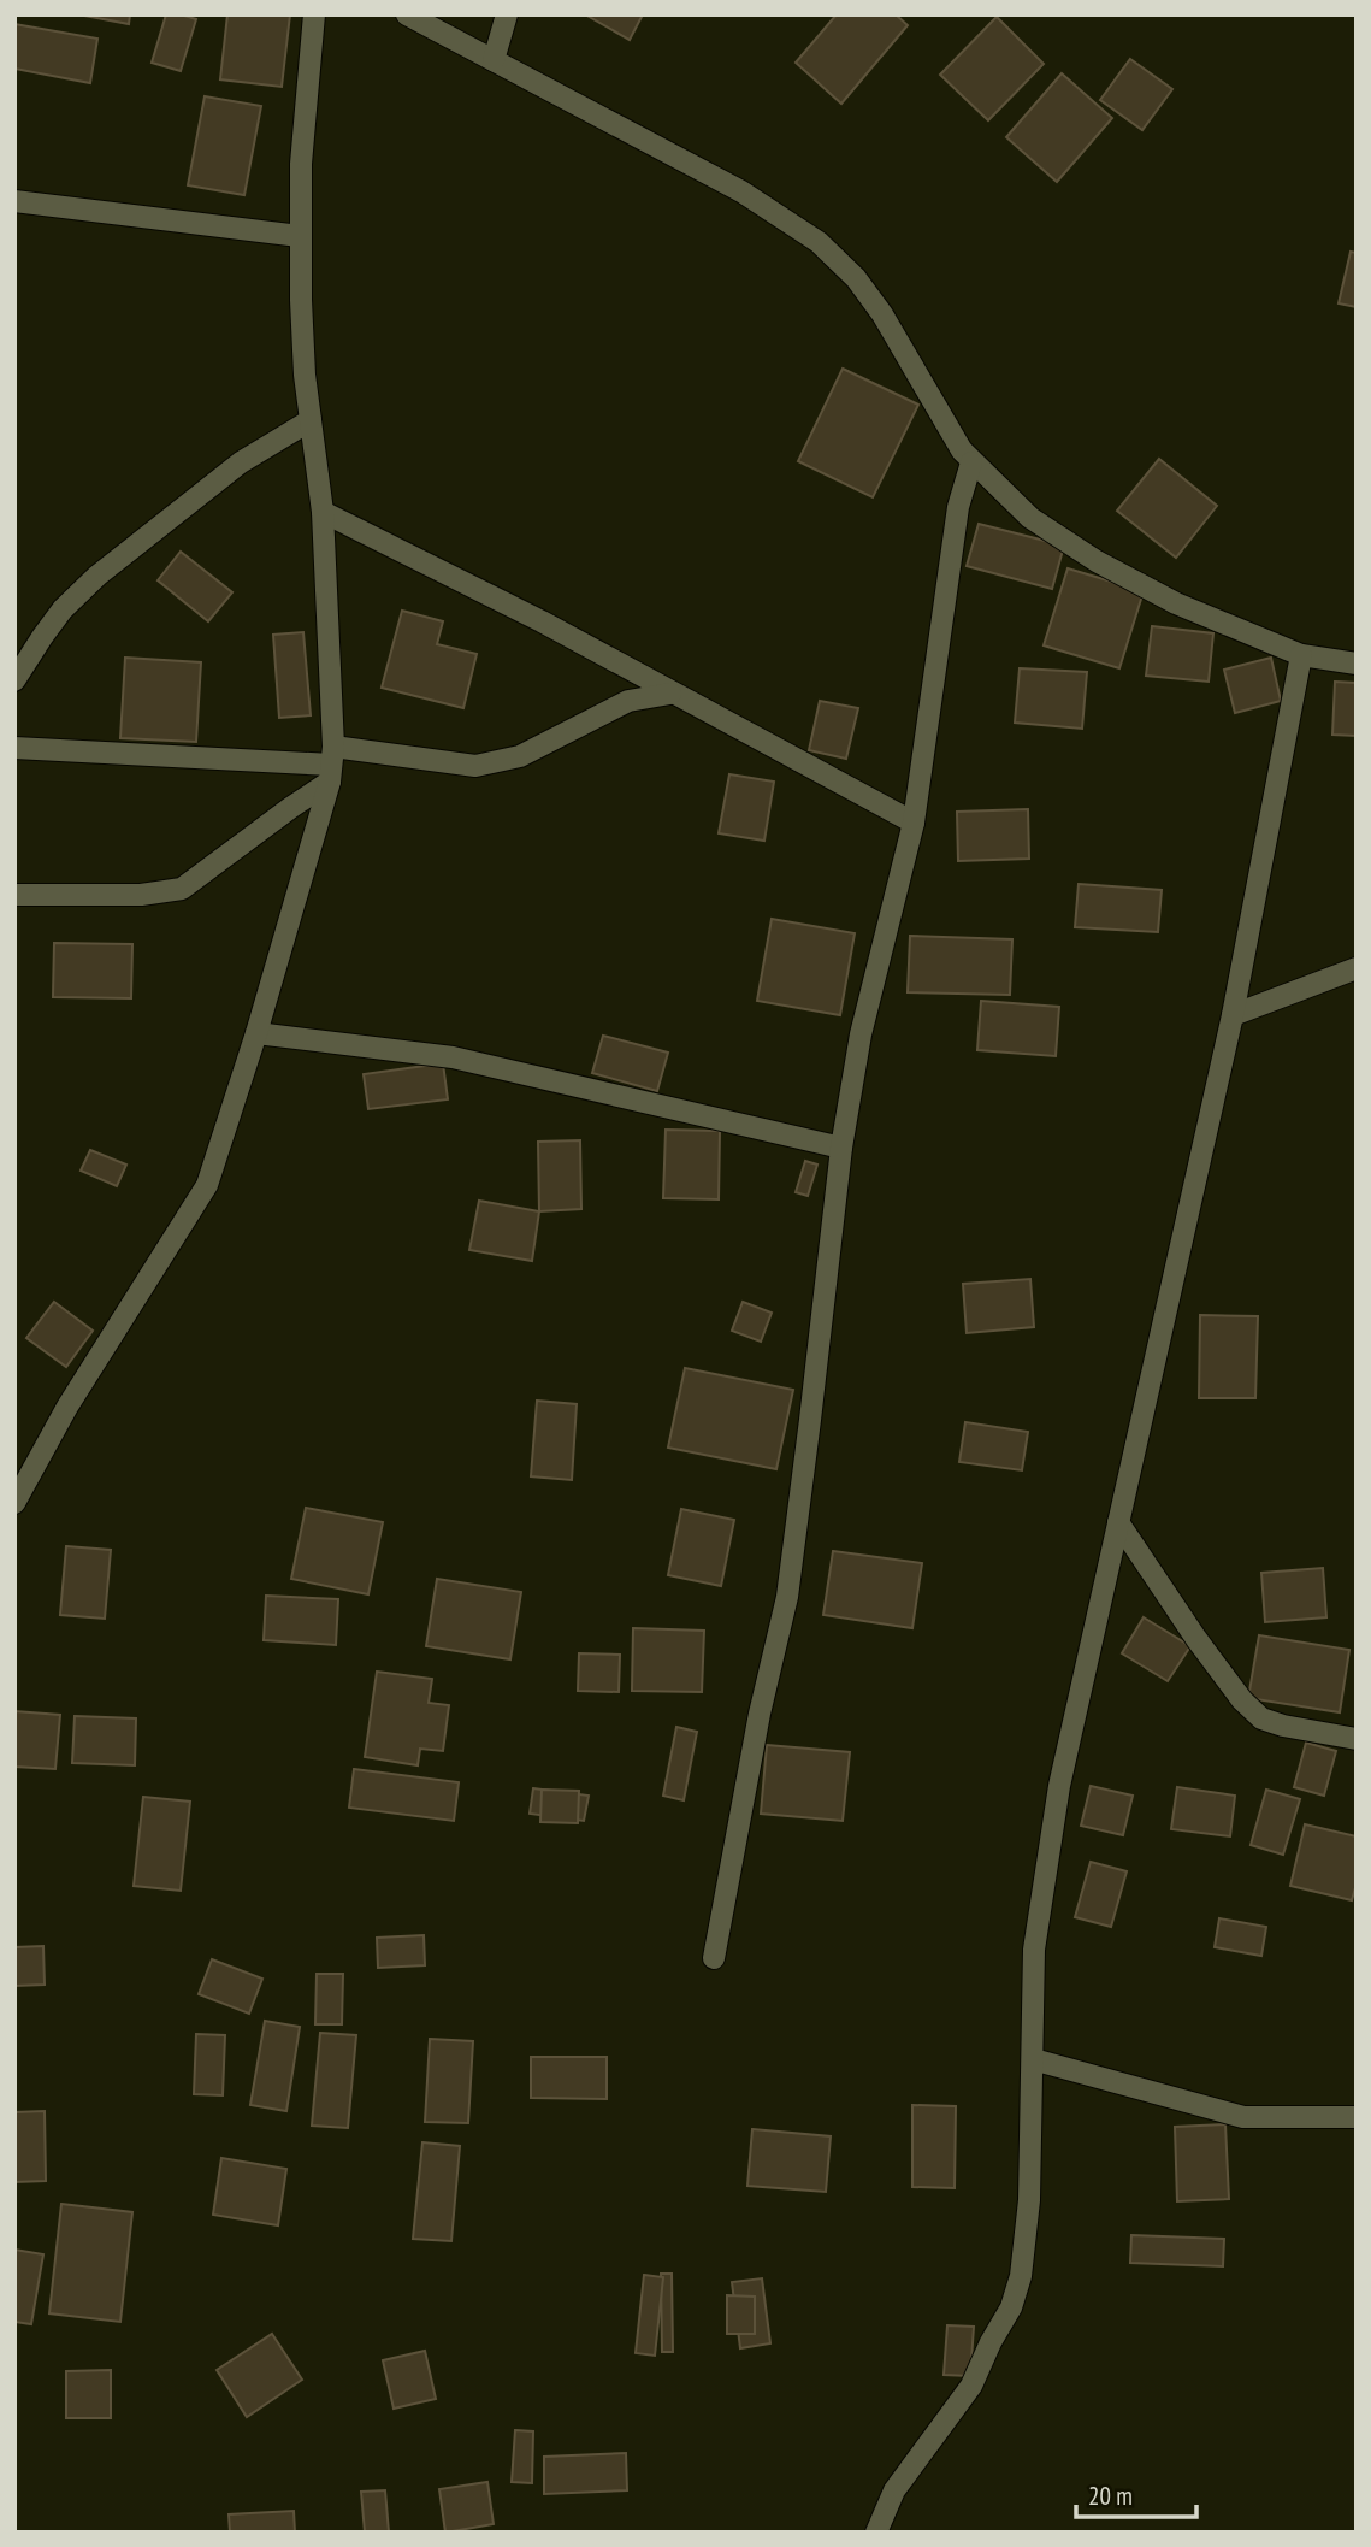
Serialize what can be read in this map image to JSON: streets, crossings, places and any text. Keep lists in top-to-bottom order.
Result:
{
  "scale_bar": "20 m"
}
